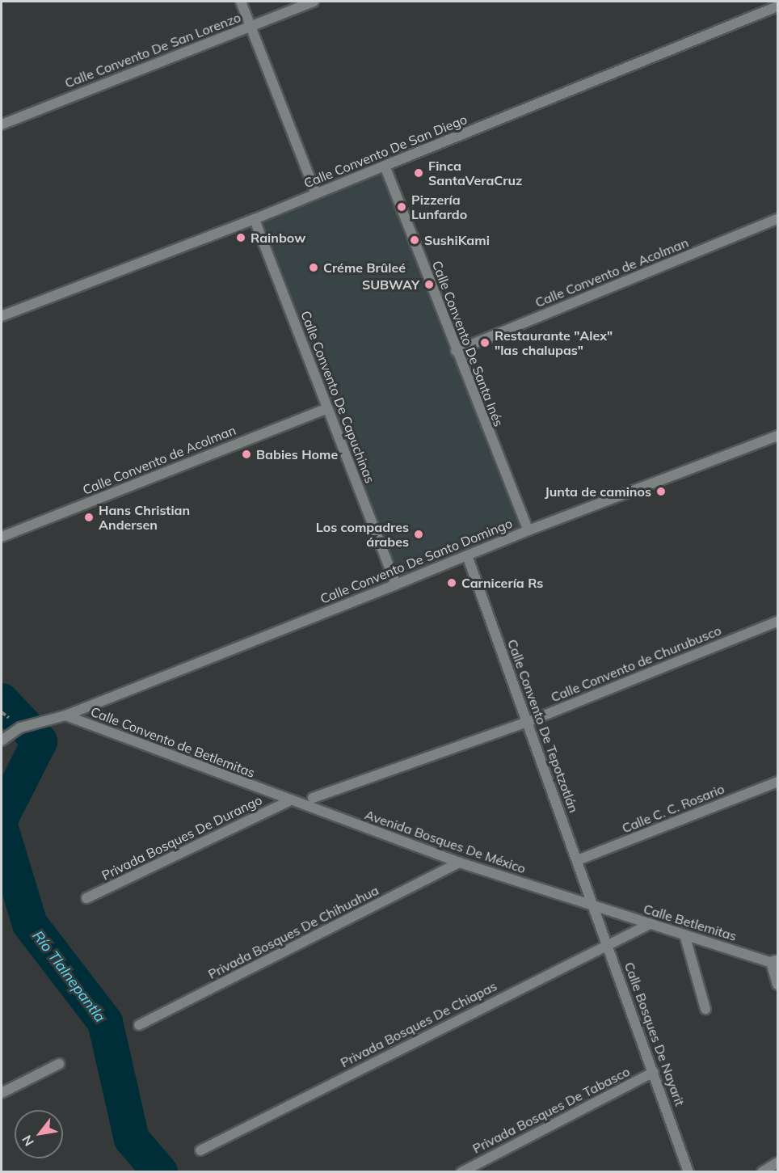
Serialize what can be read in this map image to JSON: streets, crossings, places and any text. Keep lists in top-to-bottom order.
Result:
{
  "streets": {
    "street": [
      "Calle Convento De San Lorenzo",
      "Calle Convento De San Diego",
      "Calle Convento de Acolman",
      "Calle Convento De Santa Inés",
      "Calle Convento De Capuchinas",
      "Calle Convento De Santo Domingo",
      "Calle Convento de Churubusco",
      "Calle Convento De Tepotzotlán",
      "Calle Convento de Betlemitas",
      "Calle C. C. Rosario",
      "Privada Bosques De Durango",
      "Avenida Bosques De México",
      "Calle Betlemitas",
      "Privada Bosques De Chihuahua",
      "Privada Bosques De Chiapas",
      "Calle Bosques De Nayarit",
      "Privada Bosques De Tabasco"
    ]
  },
  "crossings": [
    ["Calle Convento De San Diego", "Calle Convento De Santa Inés"],
    ["Calle Convento De San Diego", "Calle Convento De Capuchinas"],
    ["Calle Convento de Acolman", "Calle Convento De Santa Inés"],
    ["Calle Convento de Acolman", "Calle Convento De Capuchinas"],
    ["Calle Convento De Santa Inés", "Calle Convento De Santo Domingo"],
    ["Calle Convento De Capuchinas", "Calle Convento De Santo Domingo"],
    ["Calle Convento De Santo Domingo", "Calle Convento De Tepotzotlán"],
    ["Calle Convento De Santo Domingo", "Calle Convento de Betlemitas"],
    ["Calle Convento de Churubusco", "Calle Convento De Tepotzotlán"],
    ["Calle Convento De Tepotzotlán", "Calle C. C. Rosario"],
    ["Calle Convento De Tepotzotlán", "Avenida Bosques De México"],
    ["Calle Convento De Tepotzotlán", "Calle Betlemitas"],
    ["Calle Convento De Tepotzotlán", "Calle Bosques De Nayarit"],
    ["Calle Convento de Betlemitas", "Privada Bosques De Durango"],
    ["Calle Convento de Betlemitas", "Avenida Bosques De México"],
    ["Privada Bosques De Durango", "Avenida Bosques De México"],
    ["Avenida Bosques De México", "Calle Betlemitas"],
    ["Avenida Bosques De México", "Privada Bosques De Chihuahua"],
    ["Avenida Bosques De México", "Calle Bosques De Nayarit"],
    ["Calle Betlemitas", "Privada Bosques De Chiapas"],
    ["Calle Betlemitas", "Calle Bosques De Nayarit"],
    ["Privada Bosques De Chiapas", "Calle Bosques De Nayarit"],
    ["Calle Bosques De Nayarit", "Privada Bosques De Tabasco"]
  ],
  "water": ["Río Tlalnepantla"],
  "places": [
    "Finca SantaVeraCruz",
    "Pizzería Lunfardo",
    "Rainbow",
    "SushiKami",
    "Créme Brûleé",
    "SUBWAY",
    "Restaurante \"Alex\" \"las chalupas\"",
    "Babies Home",
    "Junta de caminos",
    "Hans Christian Andersen",
    "Los compadres árabes",
    "Carnicería Rs"
  ],
  "north": "bottom left"
}
